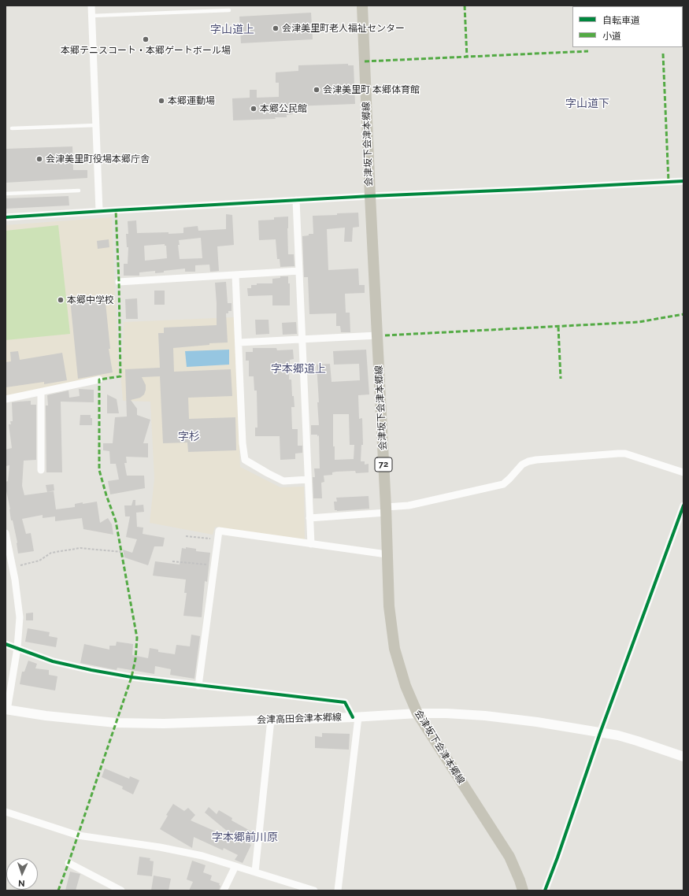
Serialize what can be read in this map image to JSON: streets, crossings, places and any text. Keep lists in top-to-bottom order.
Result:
{
  "streets": {
    "main road": ["会津坂下会津本郷線", "72", "会津高田会津本郷線"]
  },
  "crossings": [
    ["会津坂下会津本郷線", "会津高田会津本郷線"]
  ],
  "districts": [
    "字山道上",
    "字山道下",
    "字本郷道上",
    "字杉",
    "字本郷前川原"
  ],
  "places": [
    "会津美里町老人福祉センター",
    "本郷テニスコート・本郷ゲートボール場",
    "会津美里町 本郷体育館",
    "本郷運動場",
    "本郷公民館",
    "会津美里町役場本郷庁舎",
    "本郷中学校"
  ],
  "legend": ["自転車道", "小道"],
  "north": "bottom"
}
